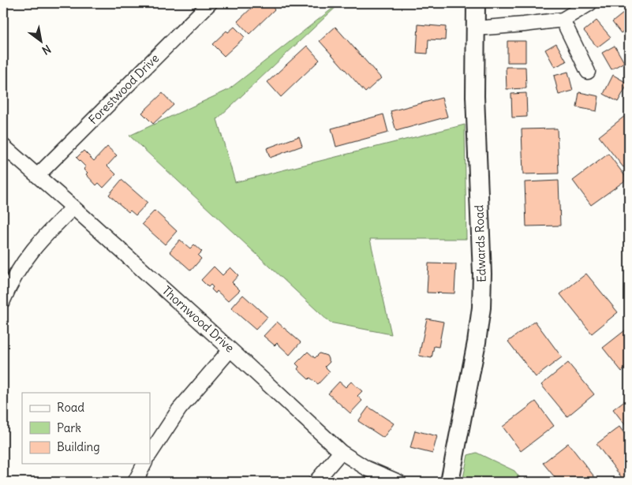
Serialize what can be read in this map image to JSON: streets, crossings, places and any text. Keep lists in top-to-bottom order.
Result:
{
  "streets": {
    "main road": ["Edwards Road"],
    "street": ["Forestwood Drive", "Thornwood Drive"]
  },
  "crossings": [
    ["Forestwood Drive", "Thornwood Drive"]
  ],
  "legend": ["Road", "Park", "Building"],
  "north": "bottom right"
}
